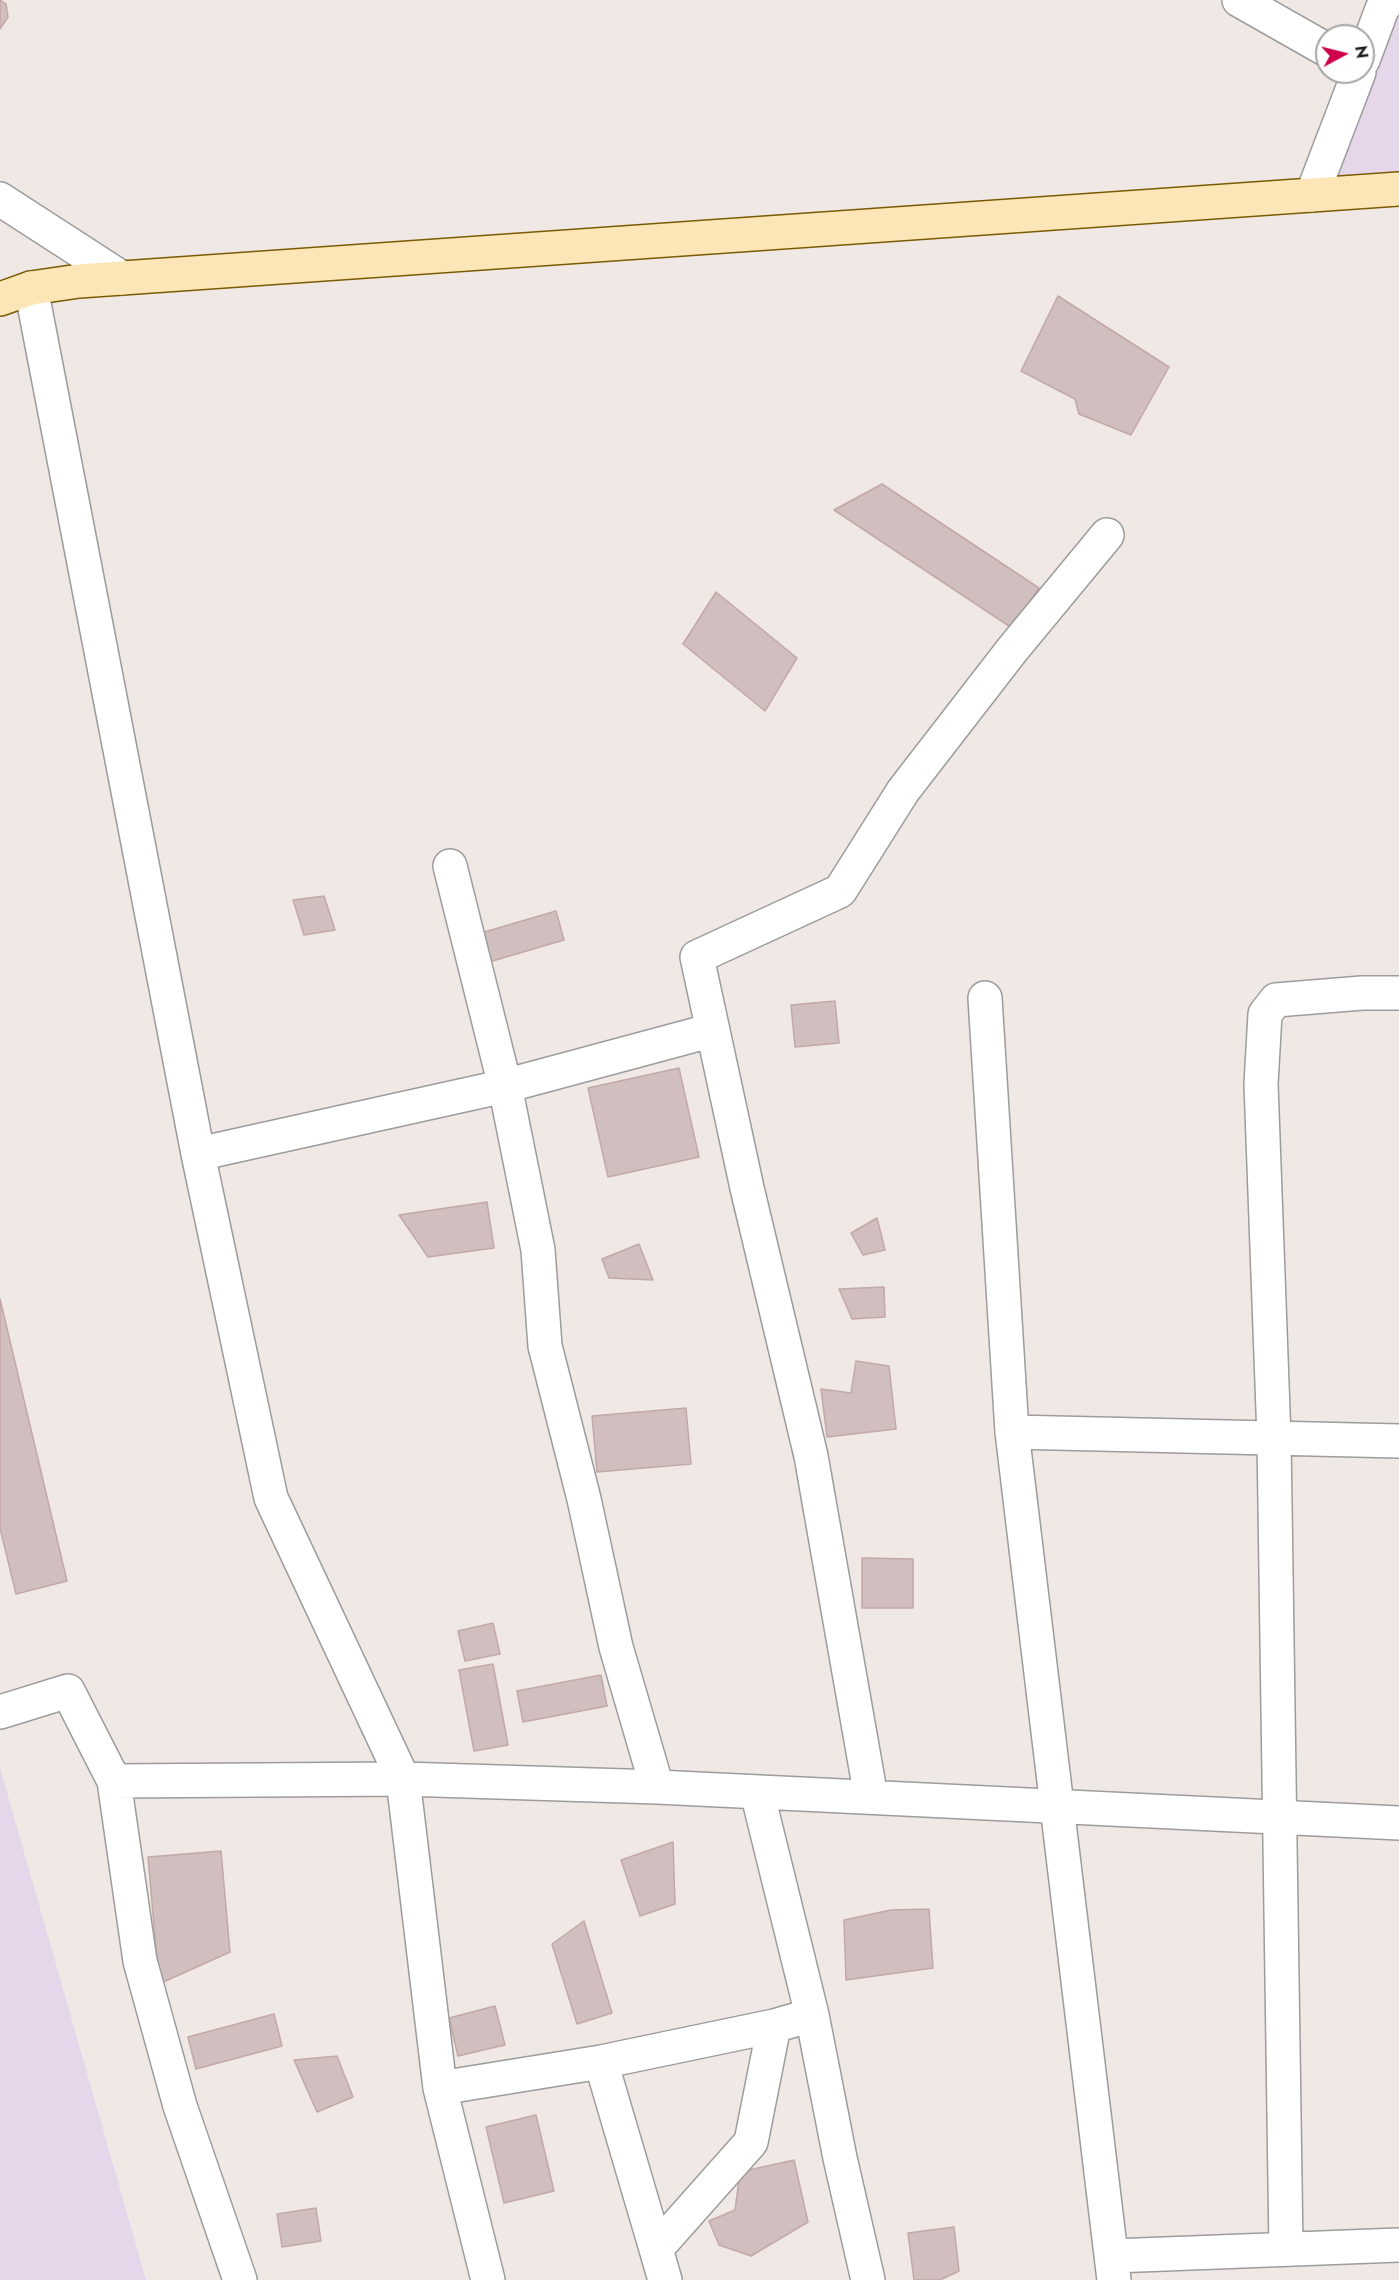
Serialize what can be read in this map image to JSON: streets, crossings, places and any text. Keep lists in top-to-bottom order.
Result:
{
  "north": "right"
}
